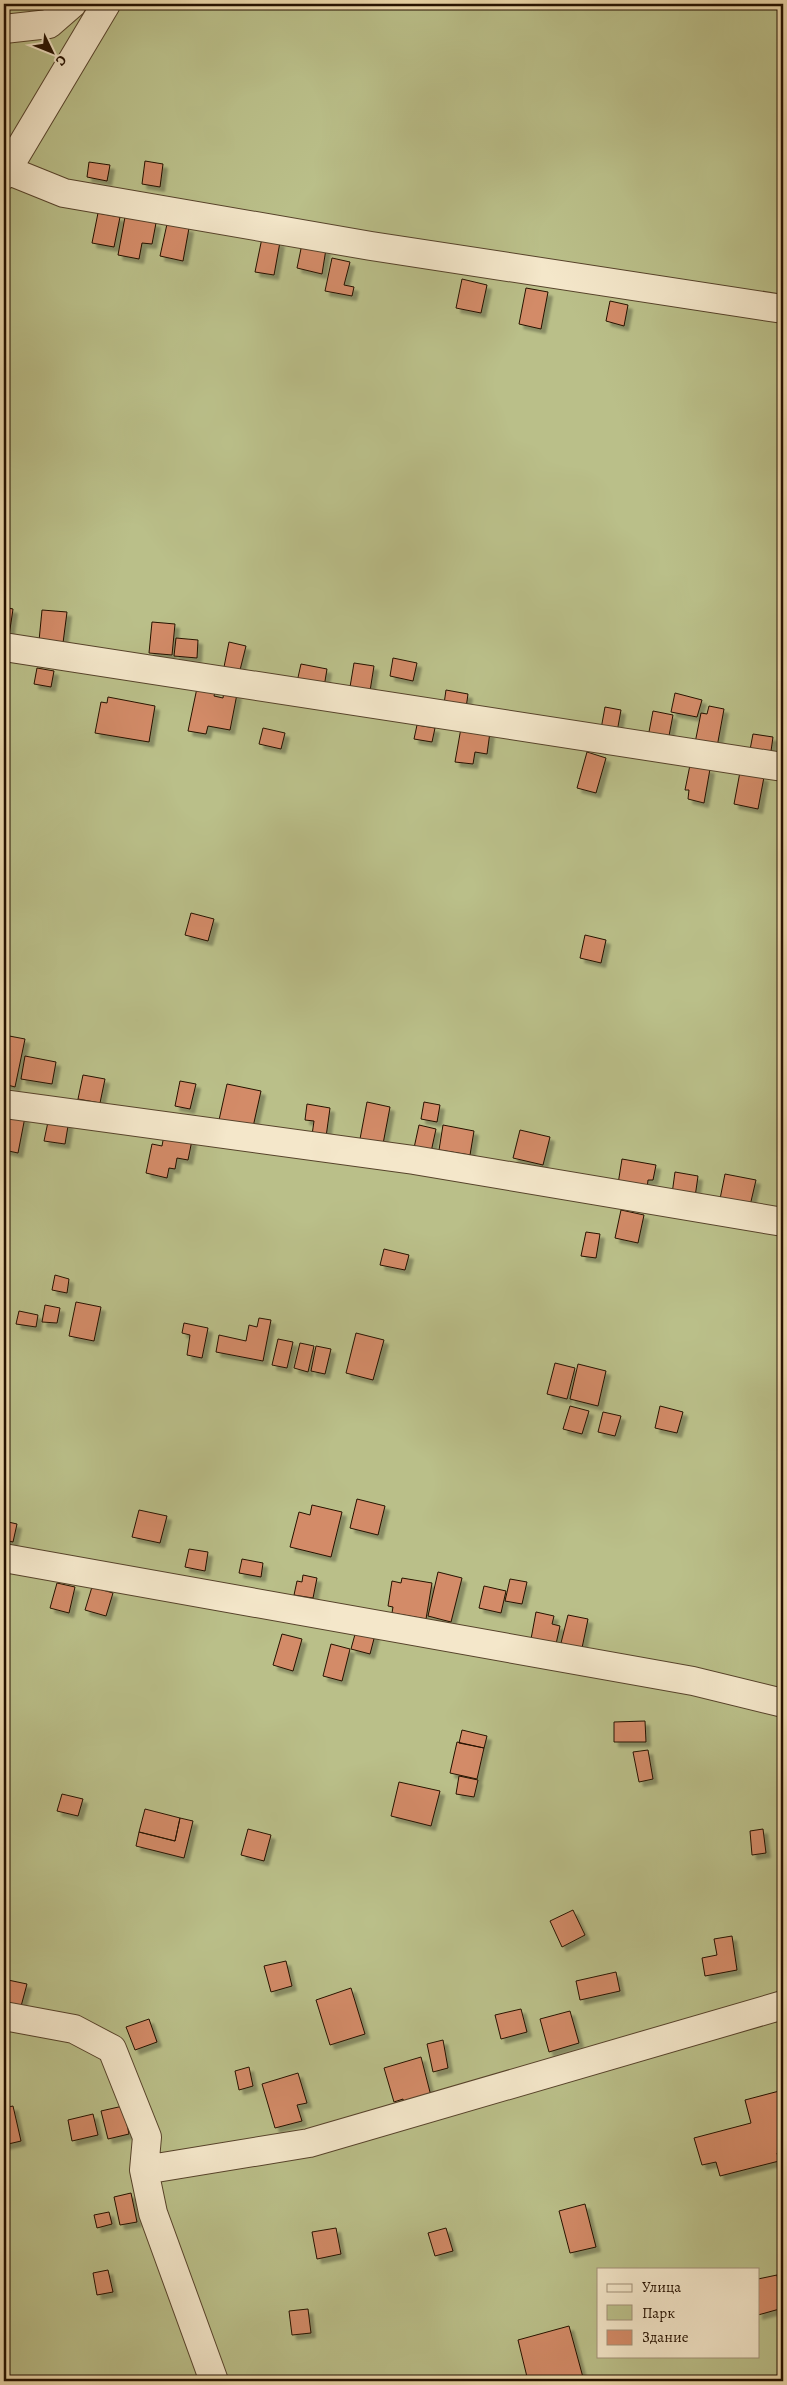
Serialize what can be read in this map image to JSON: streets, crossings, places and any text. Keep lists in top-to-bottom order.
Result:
{
  "legend": ["Улица", "Парк", "Здание"],
  "north": "bottom right"
}
